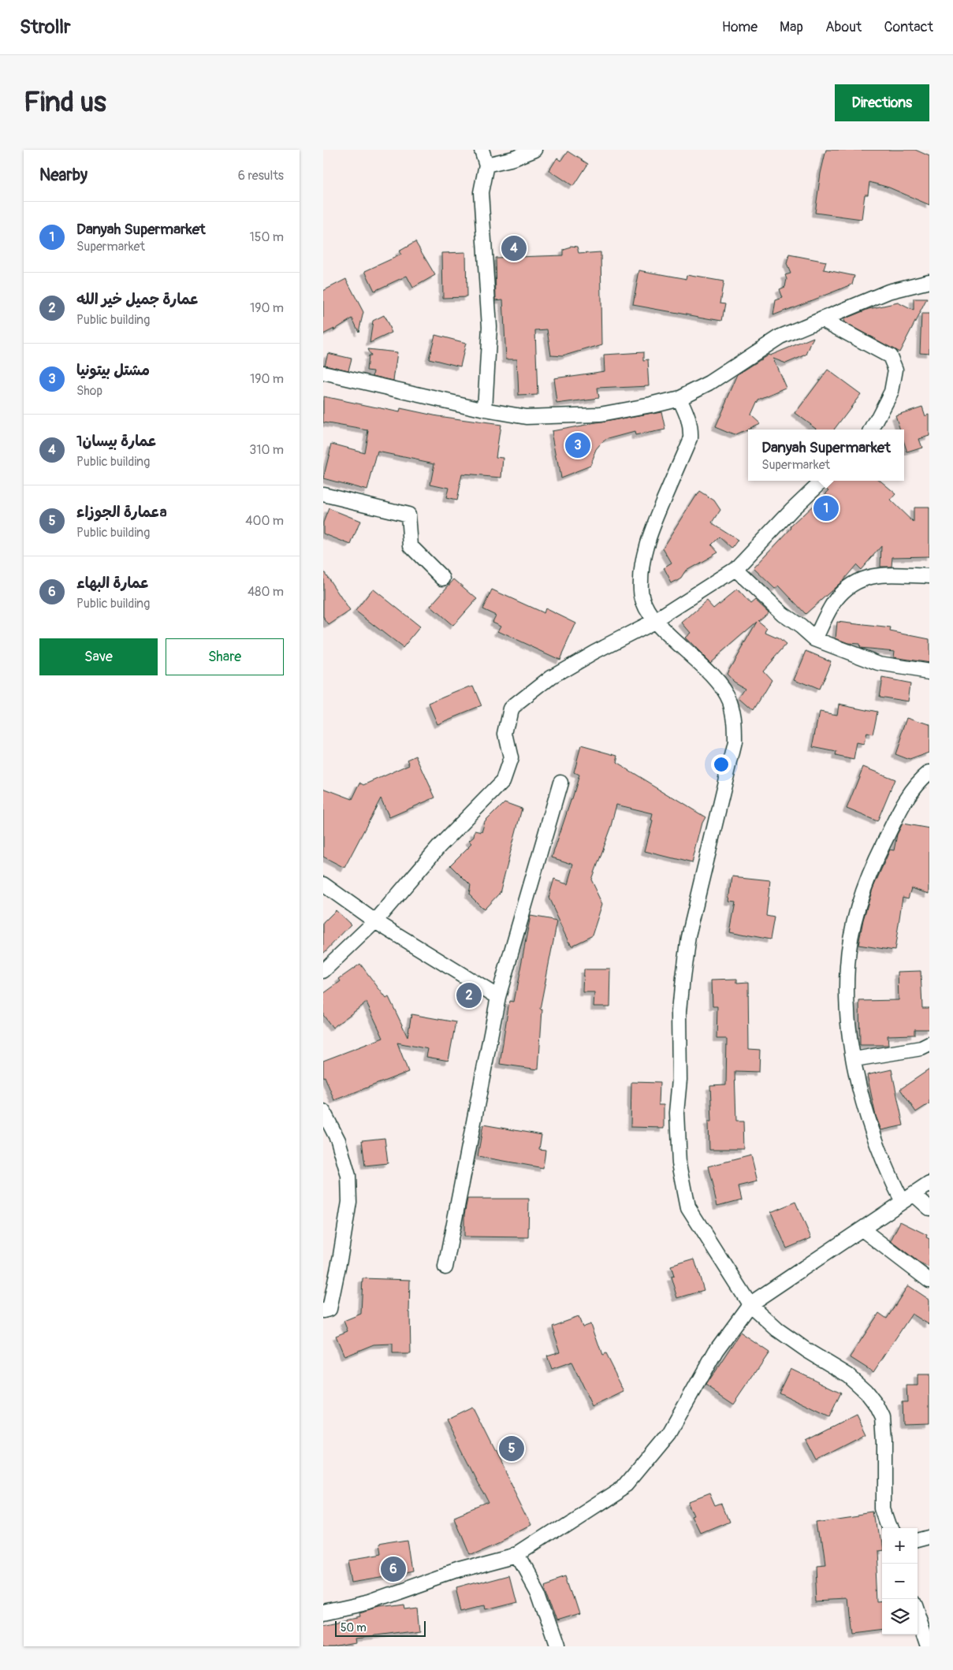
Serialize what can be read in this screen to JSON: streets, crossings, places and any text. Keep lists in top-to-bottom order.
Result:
{
  "scale_bar": "50 m",
  "page": {
    "header": "Strollr",
    "nav": [
      "Home",
      "Map",
      "About",
      "Contact"
    ],
    "buttons": [
      "Directions",
      ["Save", "Share"]
    ],
    "title": "Find us",
    "heading": ["Nearby", "6 results"],
    "list": [
      {
        "mark": "1",
        "name": "Danyah Supermarket",
        "note": "Supermarket",
        "value": "150 m"
      },
      {
        "mark": "2",
        "name": "عمارة جميل خير الله",
        "note": "Public building",
        "value": "190 m"
      },
      {
        "mark": "3",
        "name": "مشتل بيتونيا",
        "note": "Shop",
        "value": "190 m"
      },
      {
        "mark": "4",
        "name": "عمارة بيسان1",
        "note": "Public building",
        "value": "310 m"
      },
      {
        "mark": "5",
        "name": "عمارة الجوزاءa",
        "note": "Public building",
        "value": "400 m"
      },
      {
        "mark": "6",
        "name": "عمارة البهاء",
        "note": "Public building",
        "value": "480 m"
      }
    ],
    "pins": [
      "4",
      "3",
      "1",
      "2",
      "5",
      "6"
    ],
    "popup": ["Danyah Supermarket", "Supermarket"],
    "map_buttons": ["+", "−"],
    "scale": "50 m"
  }
}
